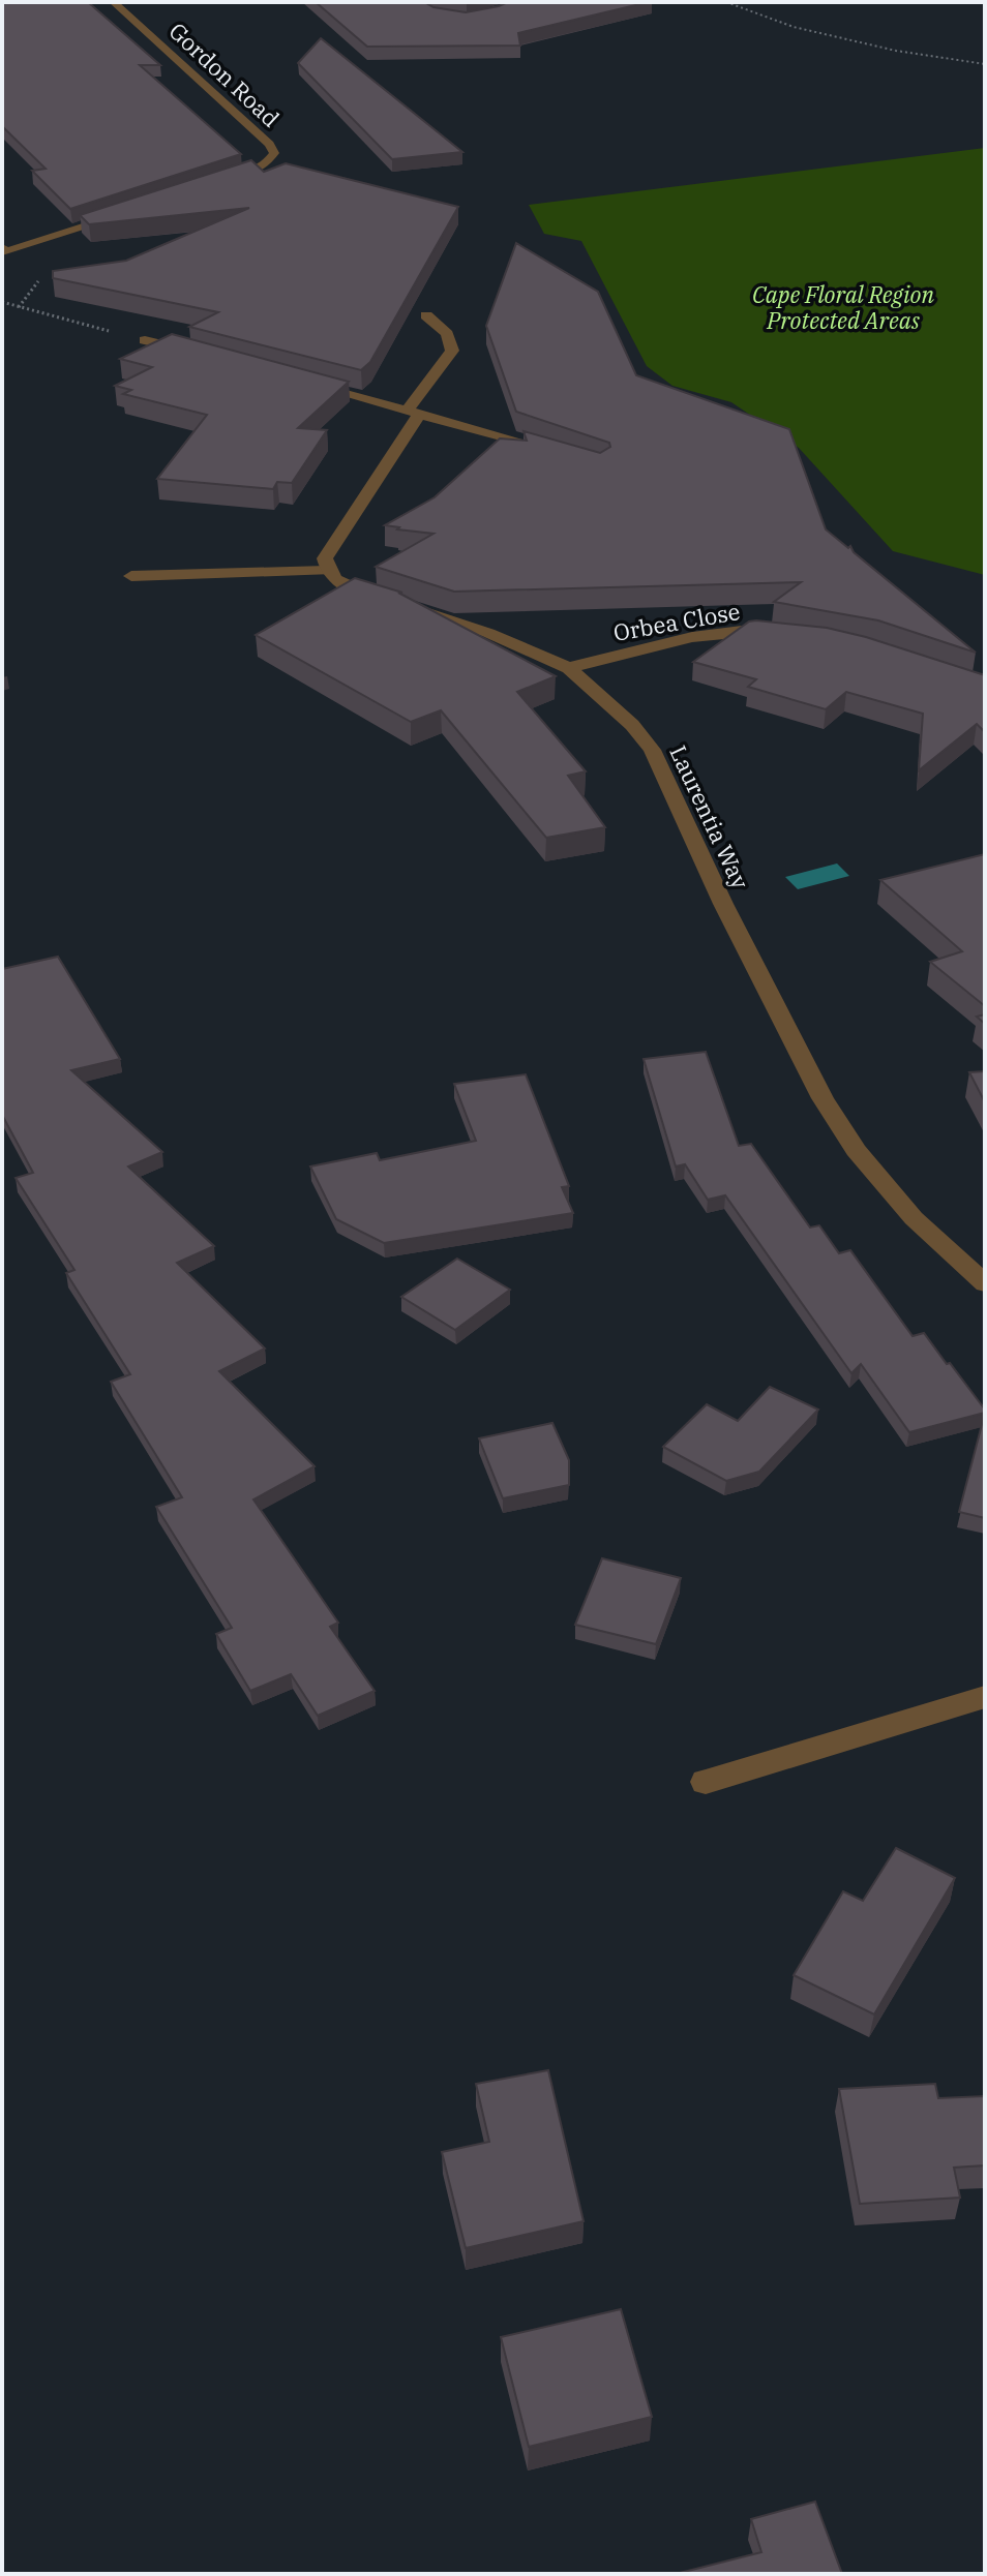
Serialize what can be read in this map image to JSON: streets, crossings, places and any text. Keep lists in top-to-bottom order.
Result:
{
  "streets": {
    "street": ["Gordon Road", "Orbea Close", "Laurentia Way"]
  },
  "crossings": [
    ["Orbea Close", "Laurentia Way"]
  ],
  "parks": ["Cape Floral Region Protected Areas"]
}
